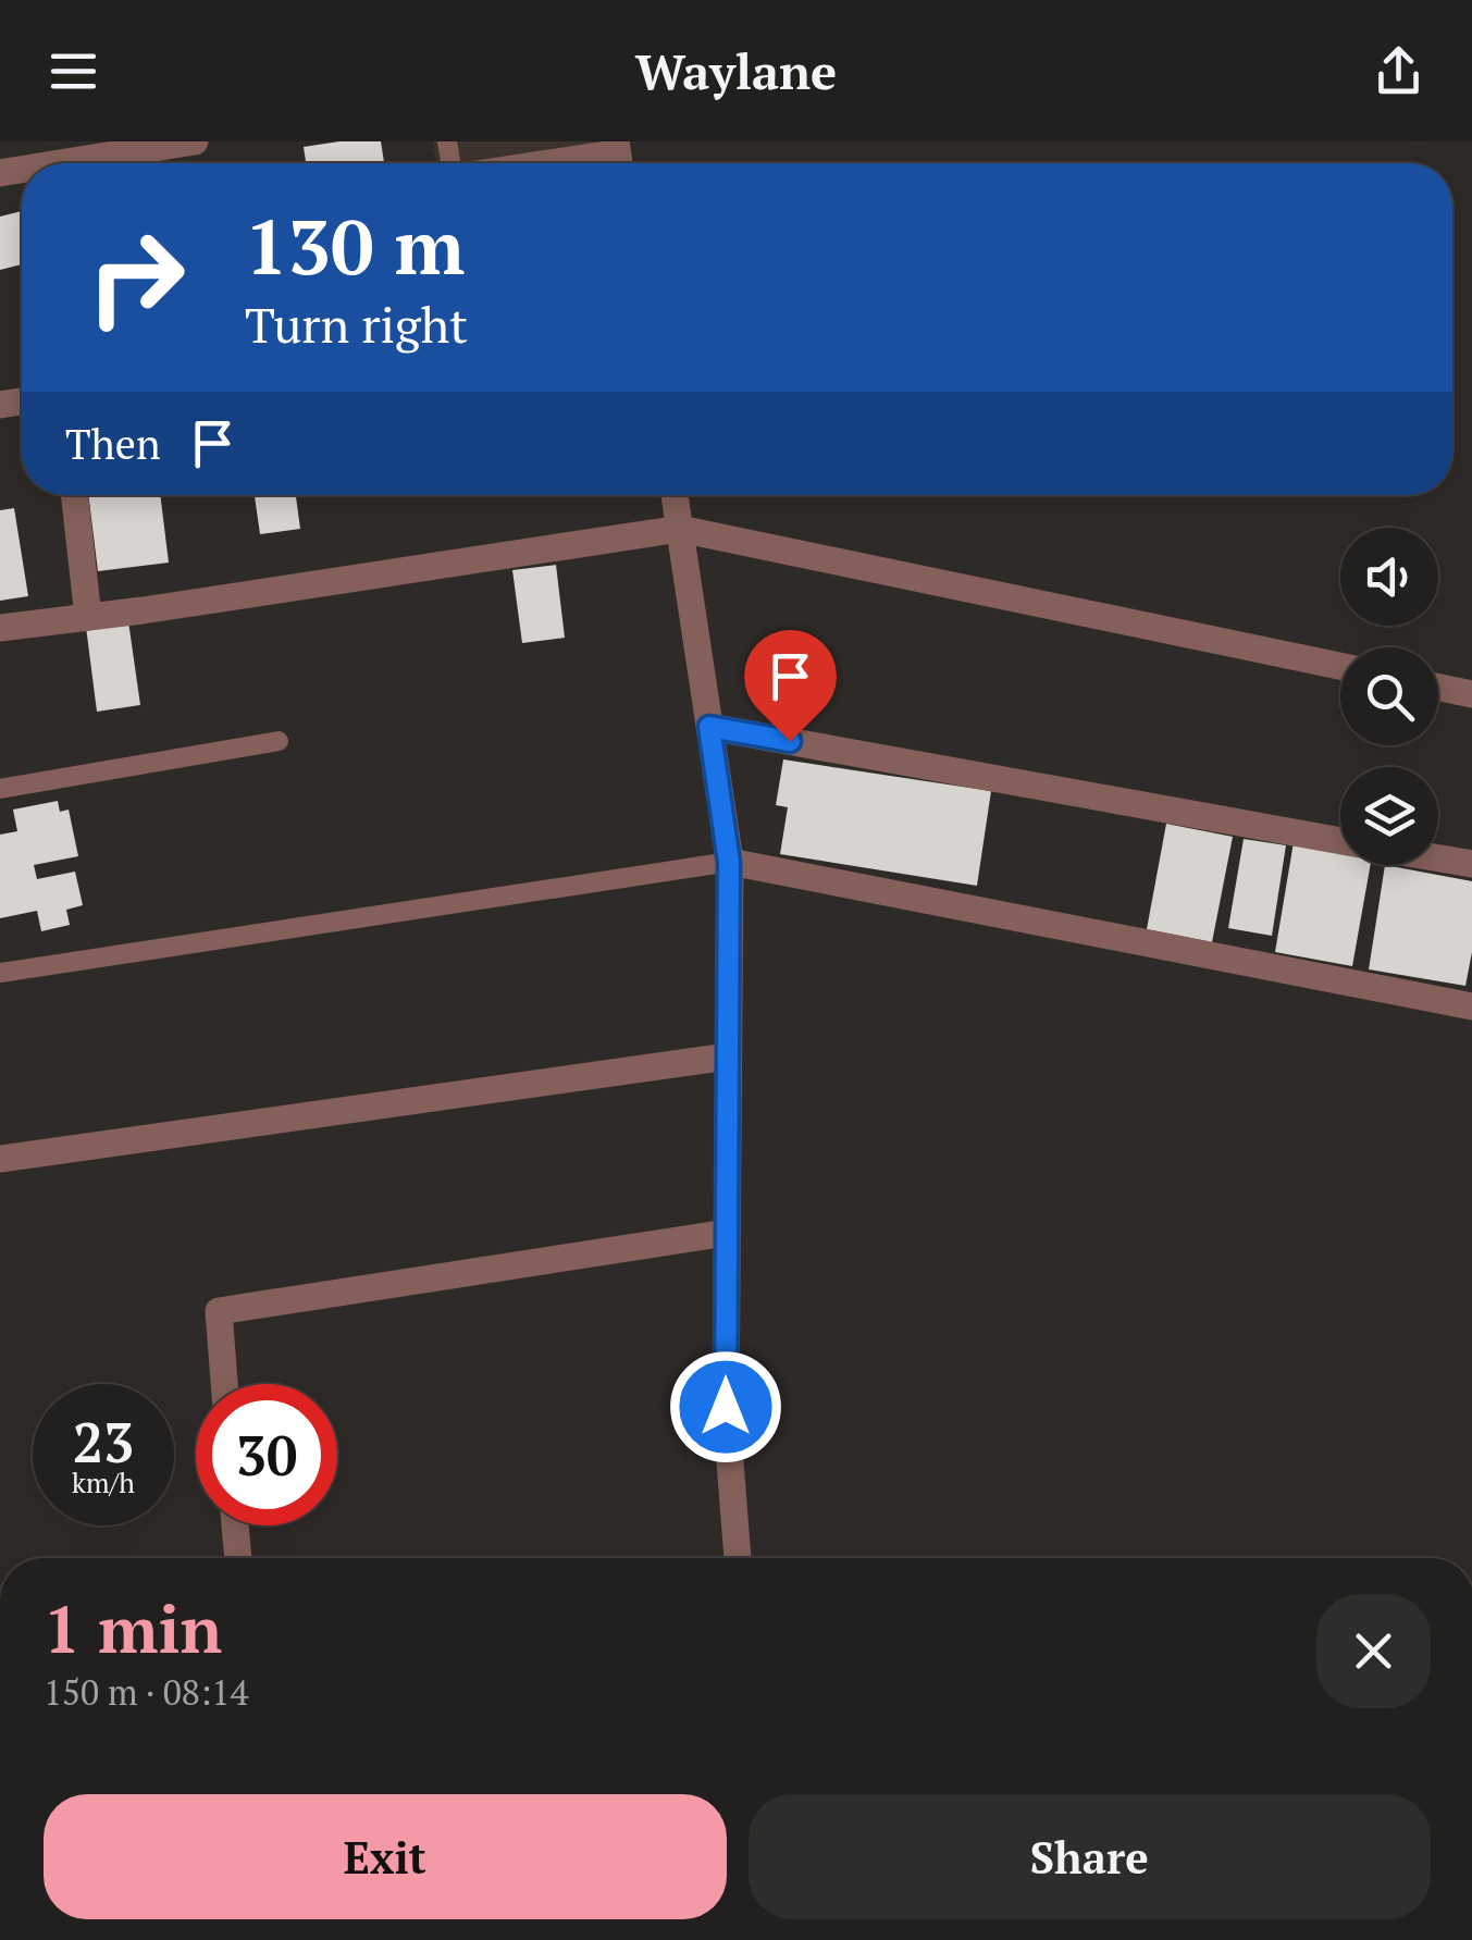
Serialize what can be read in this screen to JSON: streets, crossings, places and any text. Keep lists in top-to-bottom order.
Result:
{
  "page": {
    "header": "Waylane",
    "turn": ["130 m", "Turn right"],
    "then": "Then",
    "speed": "23 km/h",
    "limit": "30",
    "heading": ["1 min", "150 m · 08:14"],
    "buttons": ["Exit", "Share"]
  }
}
